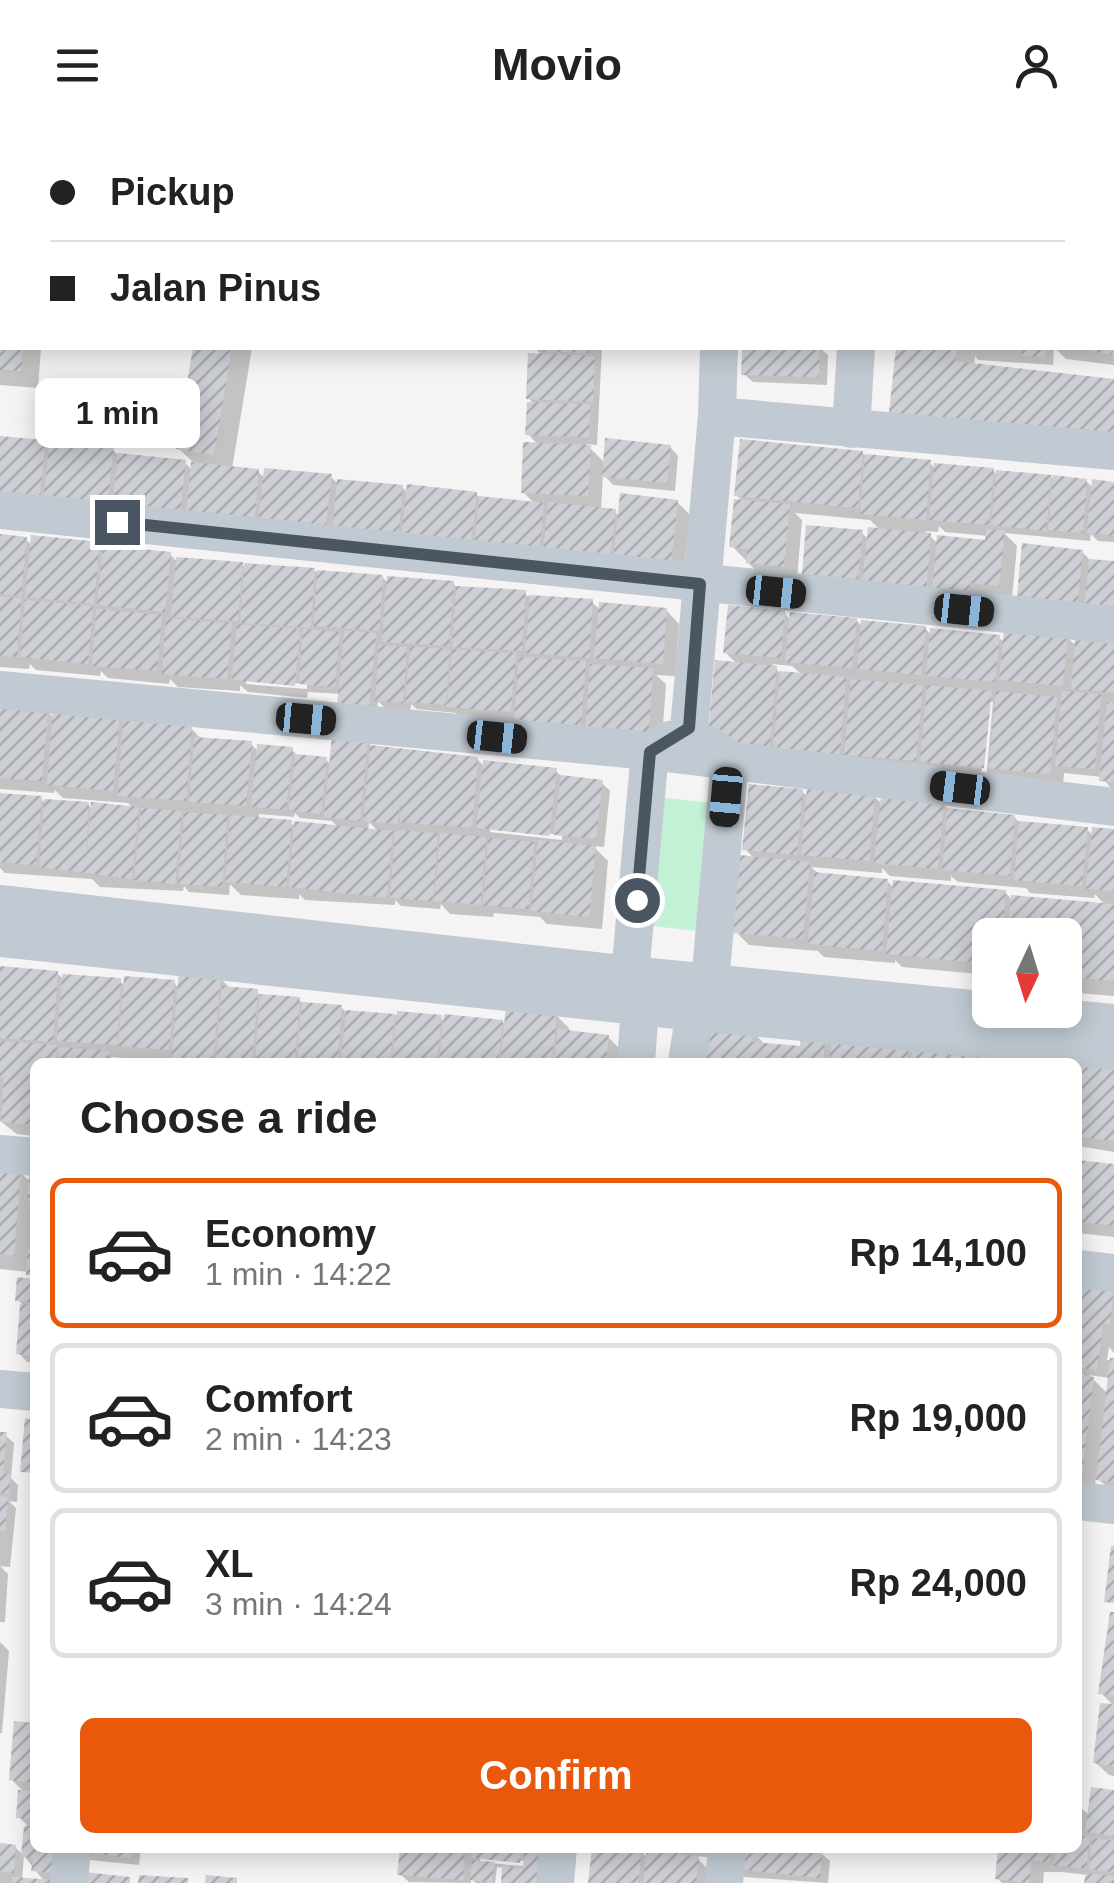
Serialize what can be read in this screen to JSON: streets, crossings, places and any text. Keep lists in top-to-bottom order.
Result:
{
  "north": "bottom",
  "page": {
    "header": "Movio",
    "banner": ["Pickup", "Jalan Pinus"],
    "bubble": "1 min",
    "heading": "Choose a ride",
    "list": [
      {
        "name": "Economy",
        "note": "1 min · 14:22",
        "value": "Rp 14,100"
      },
      {
        "name": "Comfort",
        "note": "2 min · 14:23",
        "value": "Rp 19,000"
      },
      {
        "name": "XL",
        "note": "3 min · 14:24",
        "value": "Rp 24,000"
      }
    ],
    "buttons": "Confirm"
  }
}
